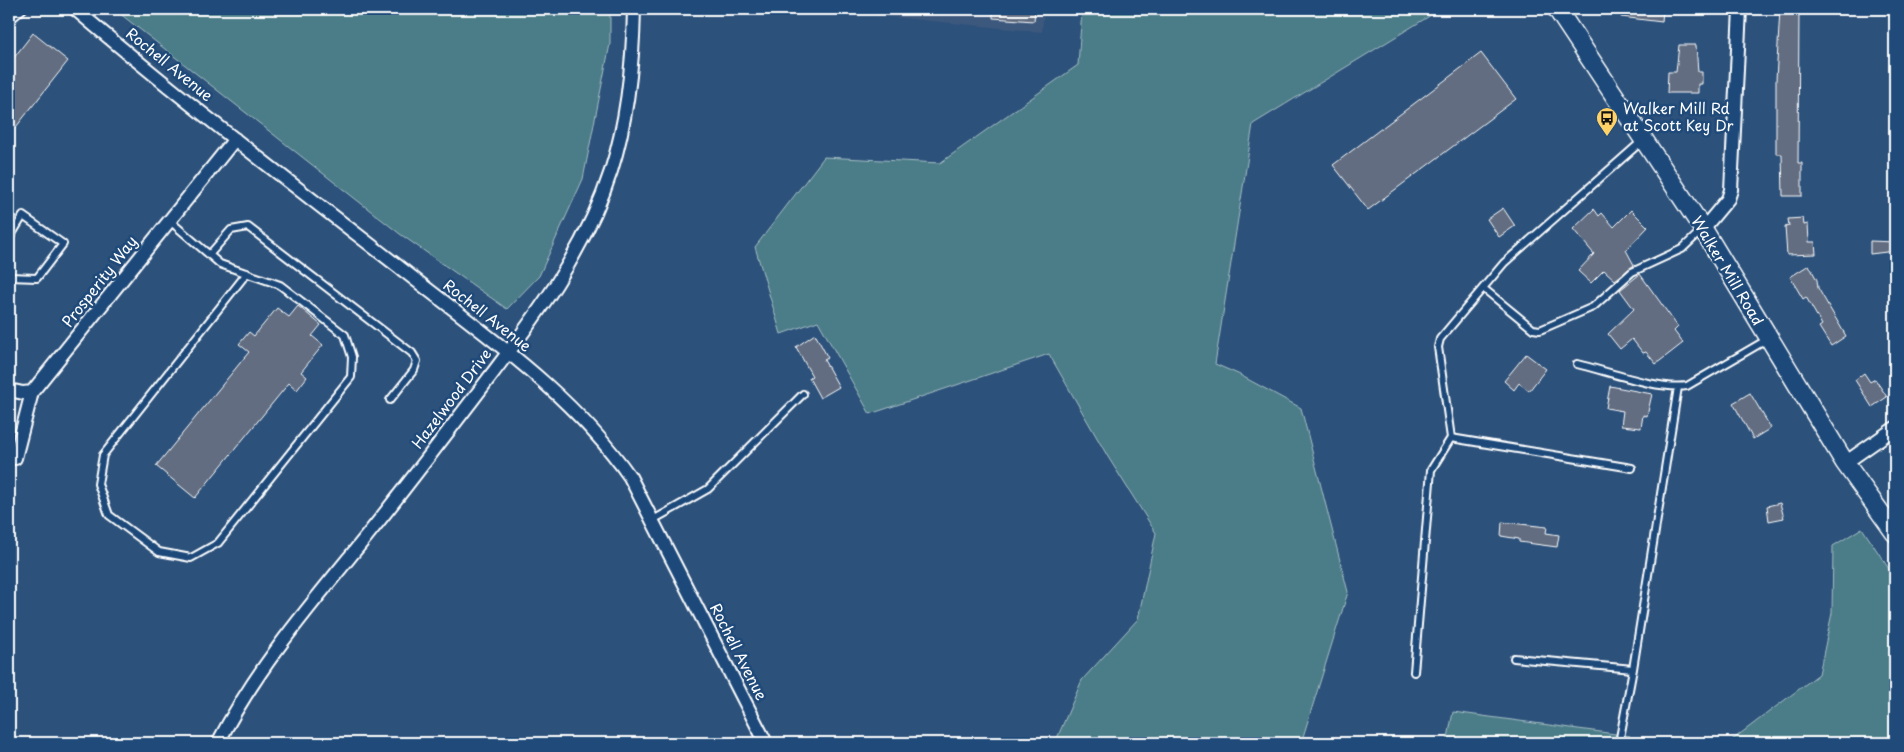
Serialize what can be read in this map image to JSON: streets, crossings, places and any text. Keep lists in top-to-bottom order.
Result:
{
  "streets": {
    "street": [
      "Rochell Avenue",
      "Walker Mill Road",
      "Prosperity Way",
      "Hazelwood Drive"
    ]
  },
  "crossings": [
    ["Rochell Avenue", "Prosperity Way"],
    ["Rochell Avenue", "Hazelwood Drive"]
  ],
  "places": {
    "bus stop": ["Walker Mill Rd at Scott Key Dr"]
  }
}
